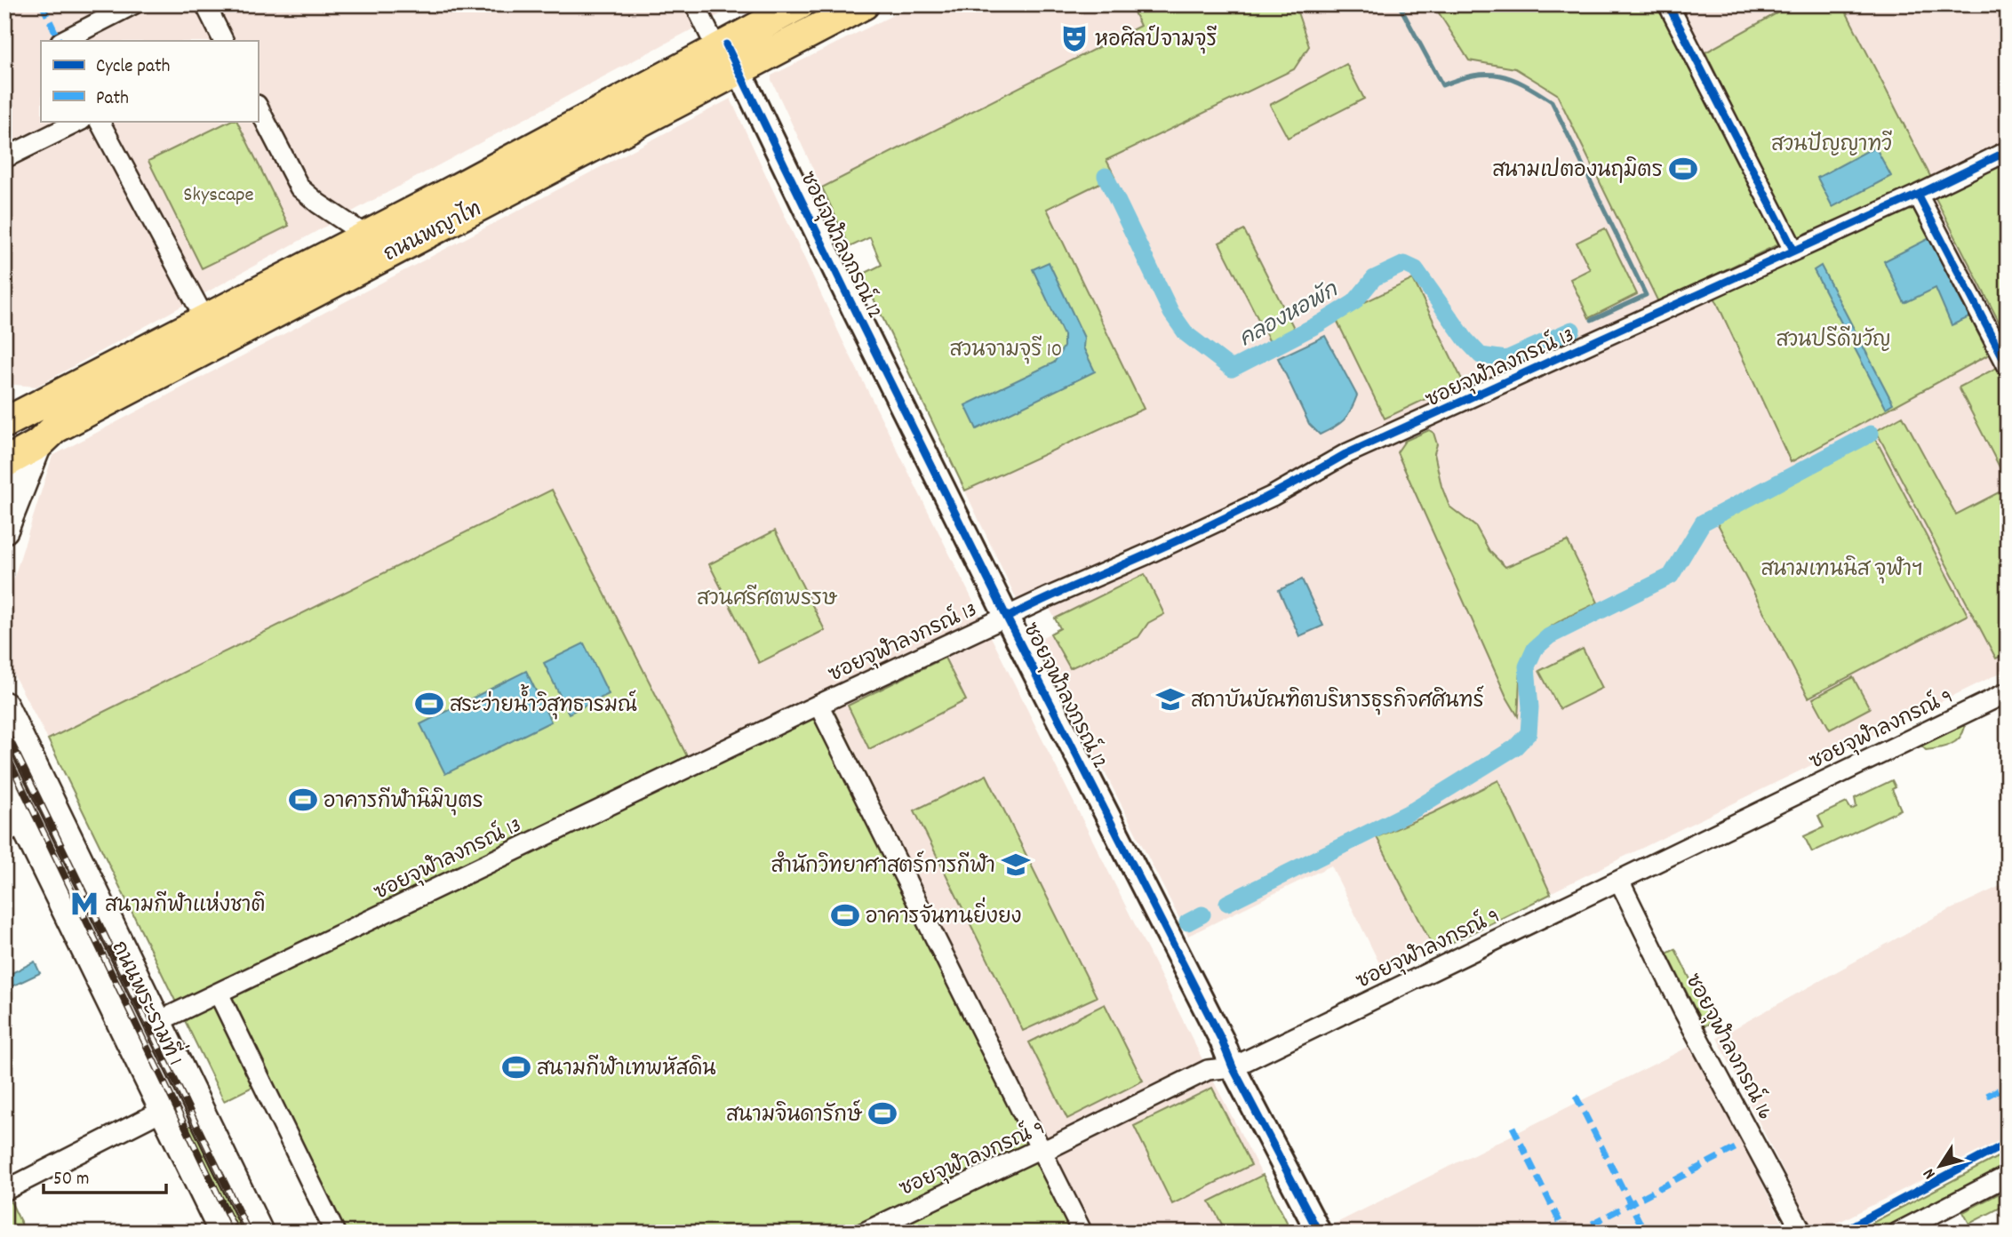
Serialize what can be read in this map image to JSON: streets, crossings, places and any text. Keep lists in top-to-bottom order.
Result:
{
  "streets": {
    "main road": ["ถนนพญาไท", "ถนนพระรามที่ 1"],
    "street": [
      "ซอยจุฬาลงกรณ์ 12",
      "ซอยจุฬาลงกรณ์ 13",
      "ซอยจุฬาลงกรณ์ 9",
      "ซอยจุฬาลงกรณ์ 16"
    ]
  },
  "crossings": [
    ["ถนนพญาไท", "ซอยจุฬาลงกรณ์ 12"],
    ["ซอยจุฬาลงกรณ์ 12", "ซอยจุฬาลงกรณ์ 13"],
    ["ซอยจุฬาลงกรณ์ 12", "ซอยจุฬาลงกรณ์ 9"],
    ["ซอยจุฬาลงกรณ์ 13", "ถนนพระรามที่ 1"],
    ["ซอยจุฬาลงกรณ์ 9", "ซอยจุฬาลงกรณ์ 16"]
  ],
  "water": ["คลองหอพัก"],
  "parks": [
    "สวนปัญญาทวี",
    "Skyscape",
    "สวนปรีดีขวัญ",
    "สวนจามจุรี 10",
    "สนามเทนนิส จุฬาฯ",
    "สวนศรีศตพรรษ"
  ],
  "places": {
    "theatre": ["หอศิลป์จามจุรี"],
    "sports": [
      "สนามเปตองนฤมิตร",
      "สระว่ายน้ำวิสุทธารมณ์",
      "อาคารกีฬานิมิบุตร",
      "อาคารจันทนยิ่งยง",
      "สนามกีฬาเทพหัสดิน",
      "สนามจินดารักษ์"
    ],
    "school or university": ["สถาบันบัณฑิตบริหารธุรกิจศศินทร์", "สำนักวิทยาศาสตร์การกีฬา"],
    "metro station": ["สนามกีฬาแห่งชาติ"]
  },
  "legend": ["Cycle path", "Path"],
  "scale_bar": "50 m",
  "north": "bottom left"
}
